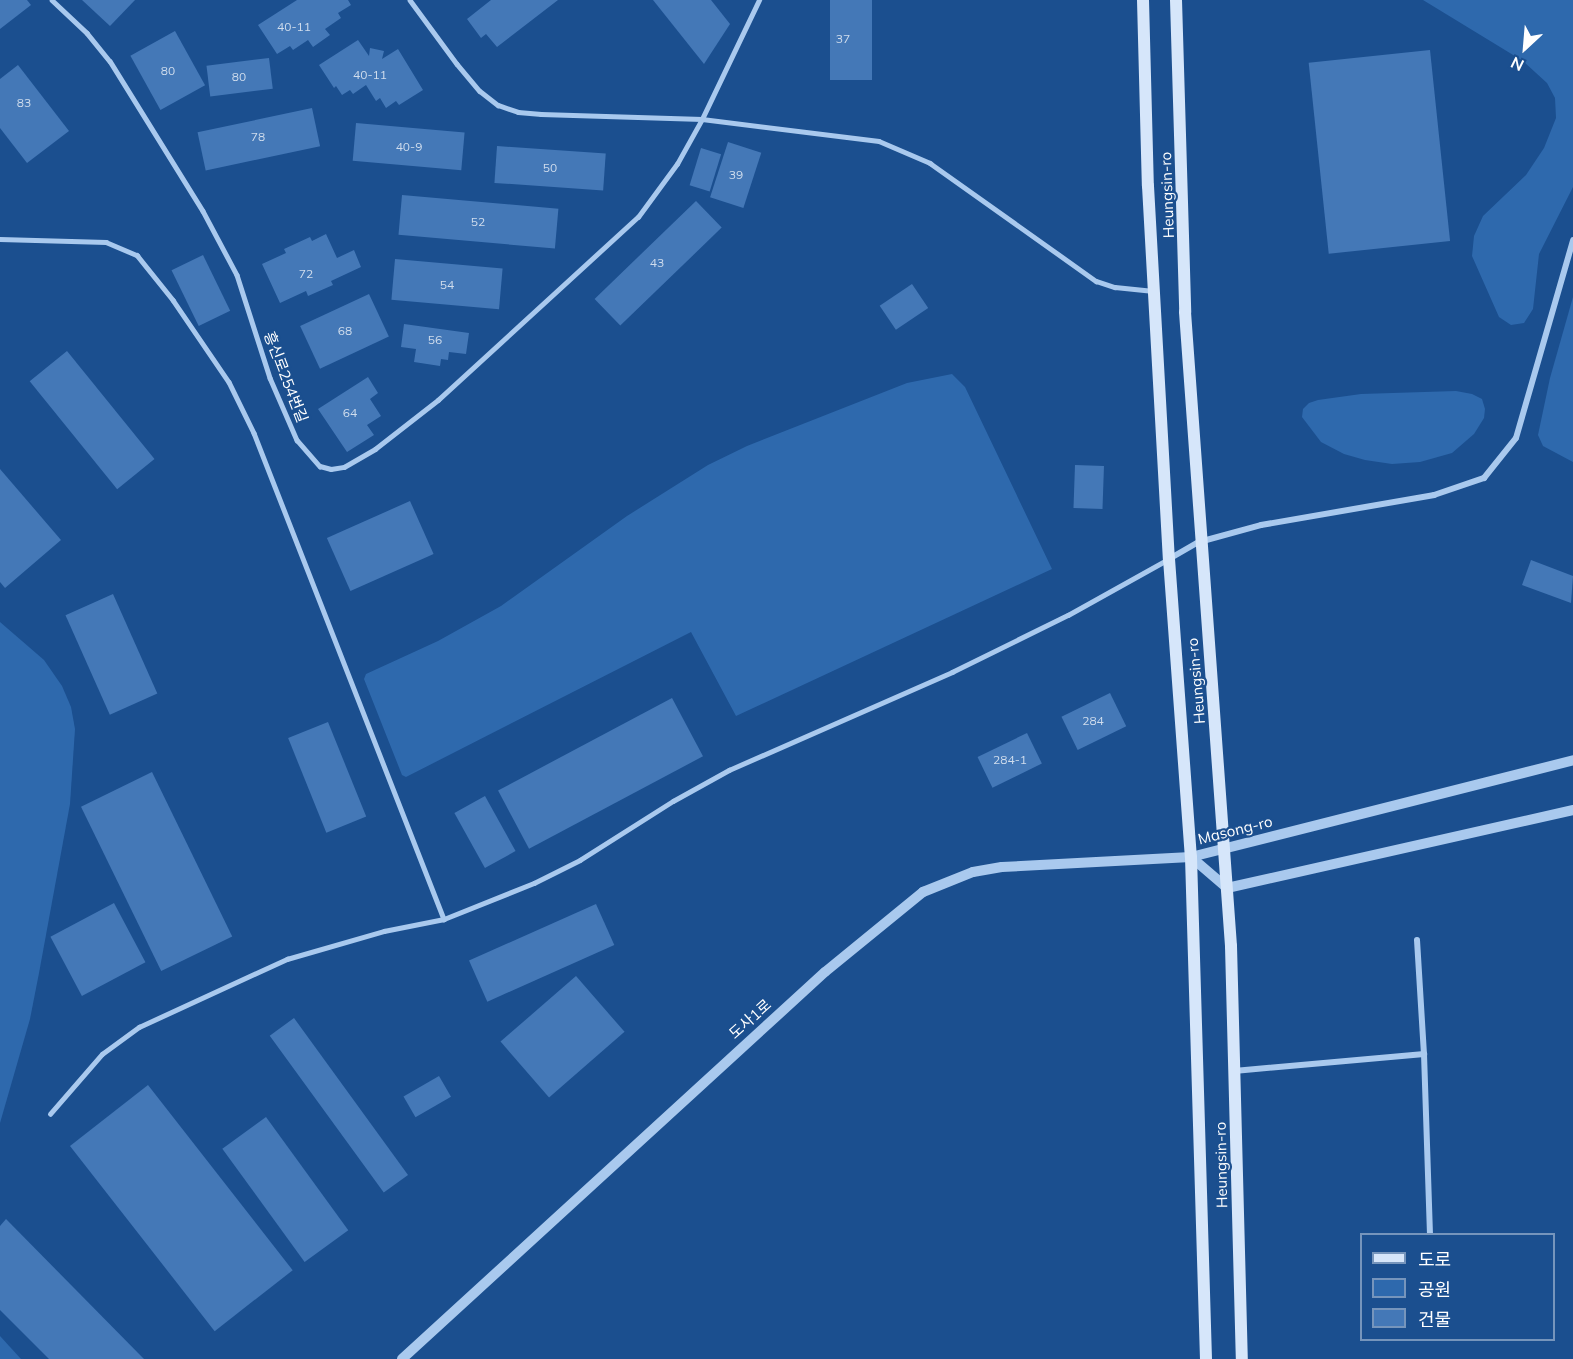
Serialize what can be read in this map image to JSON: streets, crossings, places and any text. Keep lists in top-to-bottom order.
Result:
{
  "streets": {
    "main road": ["Heungsin-ro"],
    "street": ["Masong-ro", "도사1로"],
    "lane": ["흥신로254번길"]
  },
  "crossings": [
    ["Heungsin-ro", "Masong-ro"],
    ["Heungsin-ro", "도사1로"],
    ["Masong-ro", "도사1로"]
  ],
  "house_numbers": [
    "40-11",
    "37",
    "80",
    "40-11",
    "80",
    "83",
    "78",
    "40-9",
    "50",
    "39",
    "52",
    "43",
    "72",
    "54",
    "68",
    "56",
    "64",
    "284",
    "284-1"
  ],
  "legend": ["도로", "공원", "건물"],
  "north": "bottom left"
}
